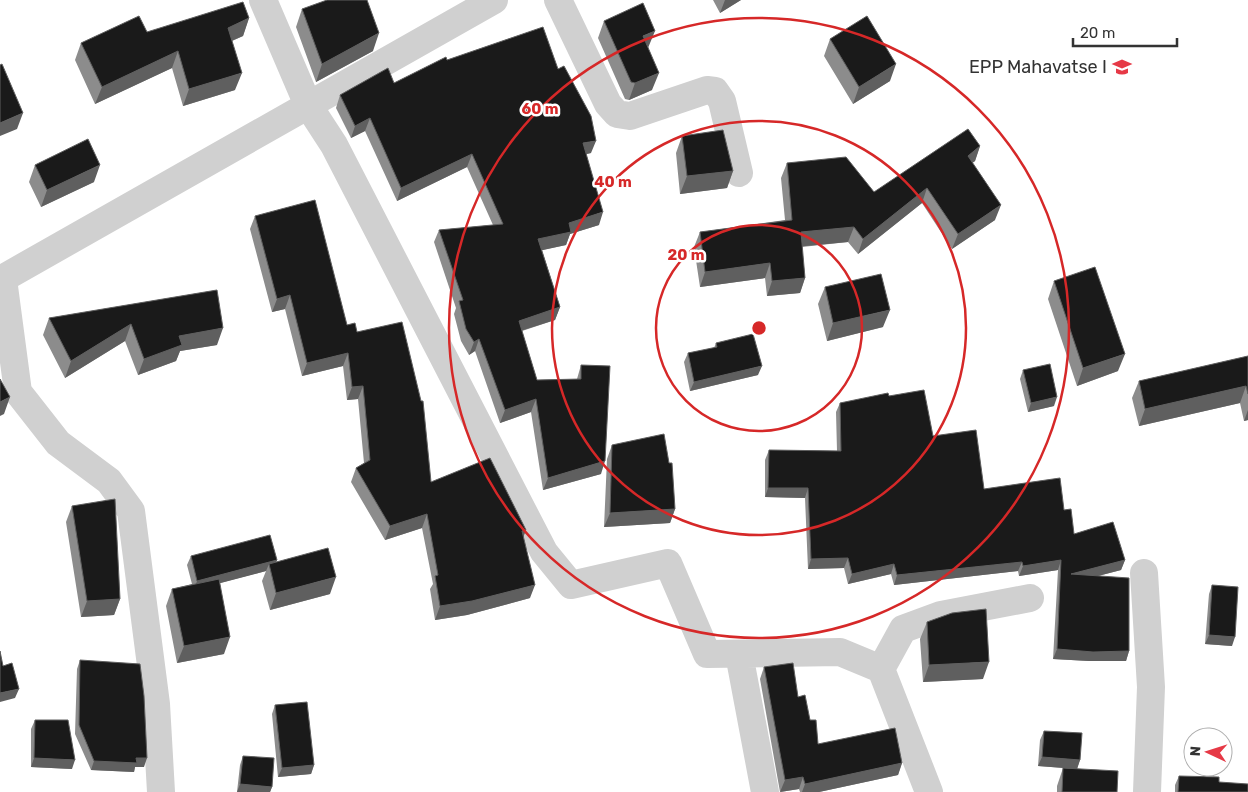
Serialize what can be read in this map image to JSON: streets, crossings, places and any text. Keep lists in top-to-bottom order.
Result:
{
  "places": {
    "school or university": ["EPP Mahavatse I"]
  },
  "scale_bar": "20 m",
  "north": "left",
  "rings": ["60 m", "40 m", "20 m"]
}
